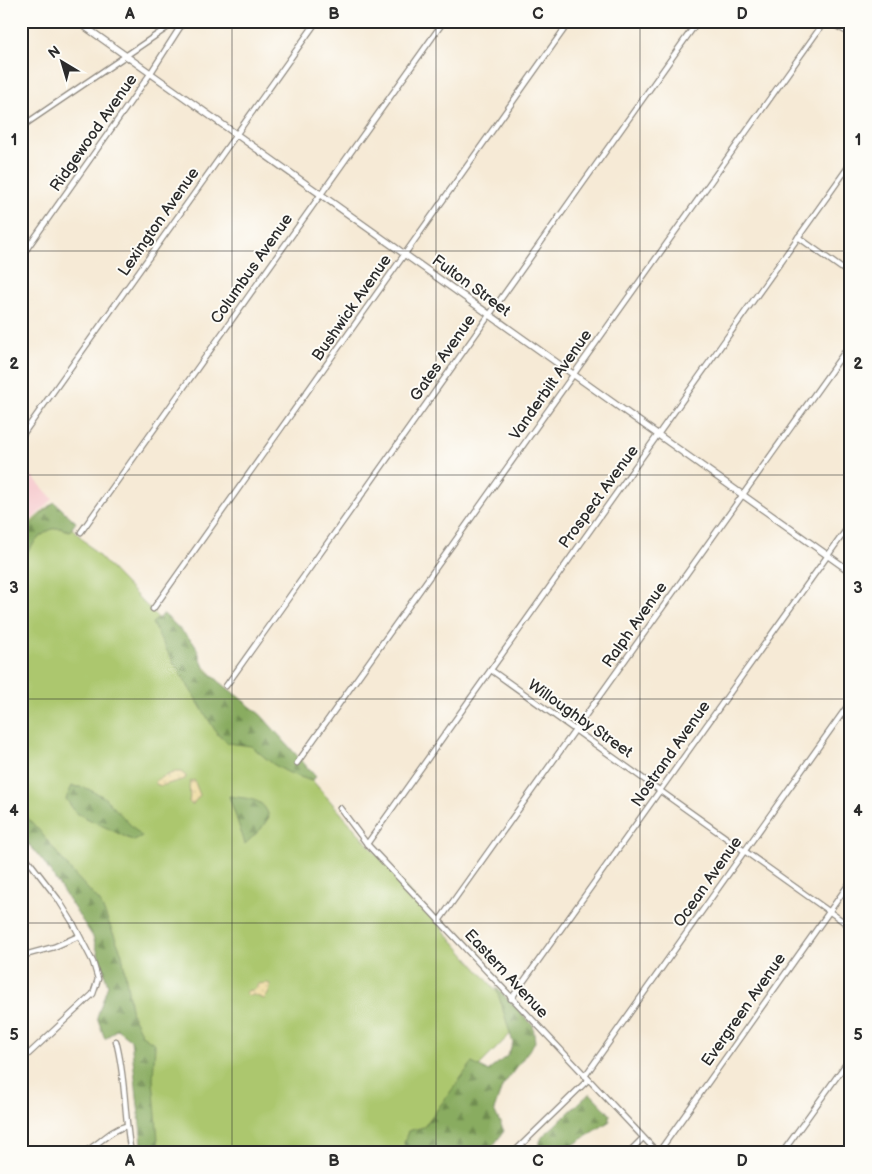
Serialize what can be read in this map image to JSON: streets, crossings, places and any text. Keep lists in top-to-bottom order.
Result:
{
  "streets": {
    "street": [
      "Ridgewood Avenue",
      "Lexington Avenue",
      "Columbus Avenue",
      "Fulton Street",
      "Bushwick Avenue",
      "Gates Avenue",
      "Vanderbilt Avenue",
      "Prospect Avenue",
      "Ralph Avenue",
      "Willoughby Street",
      "Nostrand Avenue",
      "Ocean Avenue",
      "Eastern Avenue",
      "Evergreen Avenue"
    ]
  },
  "crossings": [
    ["Ridgewood Avenue", "Fulton Street"],
    ["Lexington Avenue", "Fulton Street"],
    ["Columbus Avenue", "Fulton Street"],
    ["Fulton Street", "Bushwick Avenue"],
    ["Fulton Street", "Gates Avenue"],
    ["Fulton Street", "Vanderbilt Avenue"],
    ["Fulton Street", "Prospect Avenue"],
    ["Fulton Street", "Ralph Avenue"],
    ["Fulton Street", "Nostrand Avenue"],
    ["Prospect Avenue", "Willoughby Street"],
    ["Prospect Avenue", "Eastern Avenue"],
    ["Ralph Avenue", "Willoughby Street"],
    ["Ralph Avenue", "Eastern Avenue"],
    ["Willoughby Street", "Nostrand Avenue"],
    ["Willoughby Street", "Ocean Avenue"],
    ["Willoughby Street", "Evergreen Avenue"],
    ["Nostrand Avenue", "Eastern Avenue"],
    ["Ocean Avenue", "Eastern Avenue"],
    ["Eastern Avenue", "Evergreen Avenue"]
  ],
  "north": "top left",
  "grid": {
    "columns": [
      "A",
      "B",
      "C",
      "D"
    ],
    "rows": [
      "1",
      "2",
      "3",
      "4",
      "5"
    ]
  }
}
